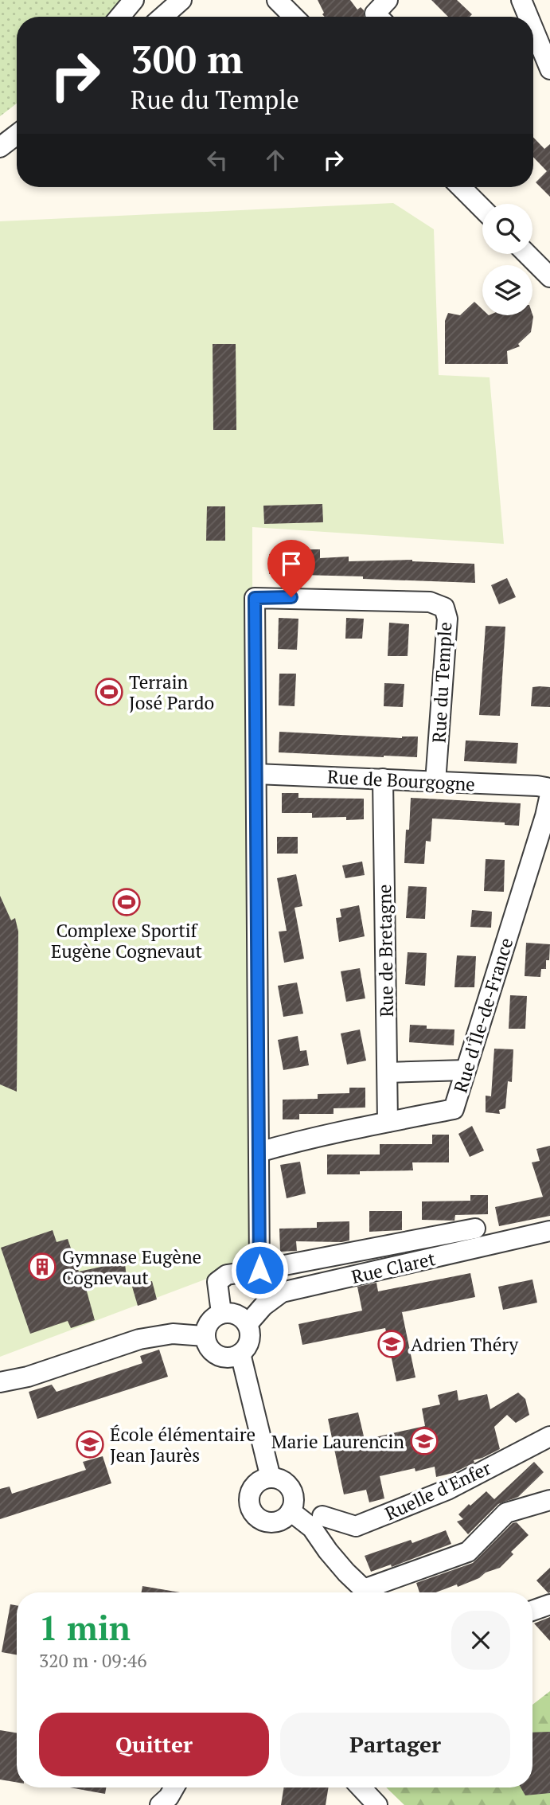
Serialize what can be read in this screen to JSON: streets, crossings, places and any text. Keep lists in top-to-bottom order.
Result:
{
  "streets": {
    "street": [
      "Rue du Temple",
      "Rue de Bourgogne",
      "Rue de Bretagne",
      "Rue d'Île-de-France",
      "Rue Claret",
      "Ruelle d'Enfer"
    ]
  },
  "crossings": [
    ["Rue du Temple", "Rue de Bourgogne"],
    ["Rue de Bourgogne", "Rue de Bretagne"],
    ["Rue de Bourgogne", "Rue d'Île-de-France"],
    ["Rue de Bretagne", "Rue d'Île-de-France"]
  ],
  "places": {
    "sports": ["Terrain José Pardo", "Complexe Sportif Eugène Cognevaut"],
    "building": ["Gymnase Eugène Cognevaut"],
    "school or university": ["Adrien Théry", "Marie Laurencin", "École élémentaire Jean Jaurès"]
  },
  "page": {
    "turn": ["300 m", "Rue du Temple"],
    "heading": ["1 min", "320 m · 09:46"],
    "buttons": ["Quitter", "Partager"]
  }
}
